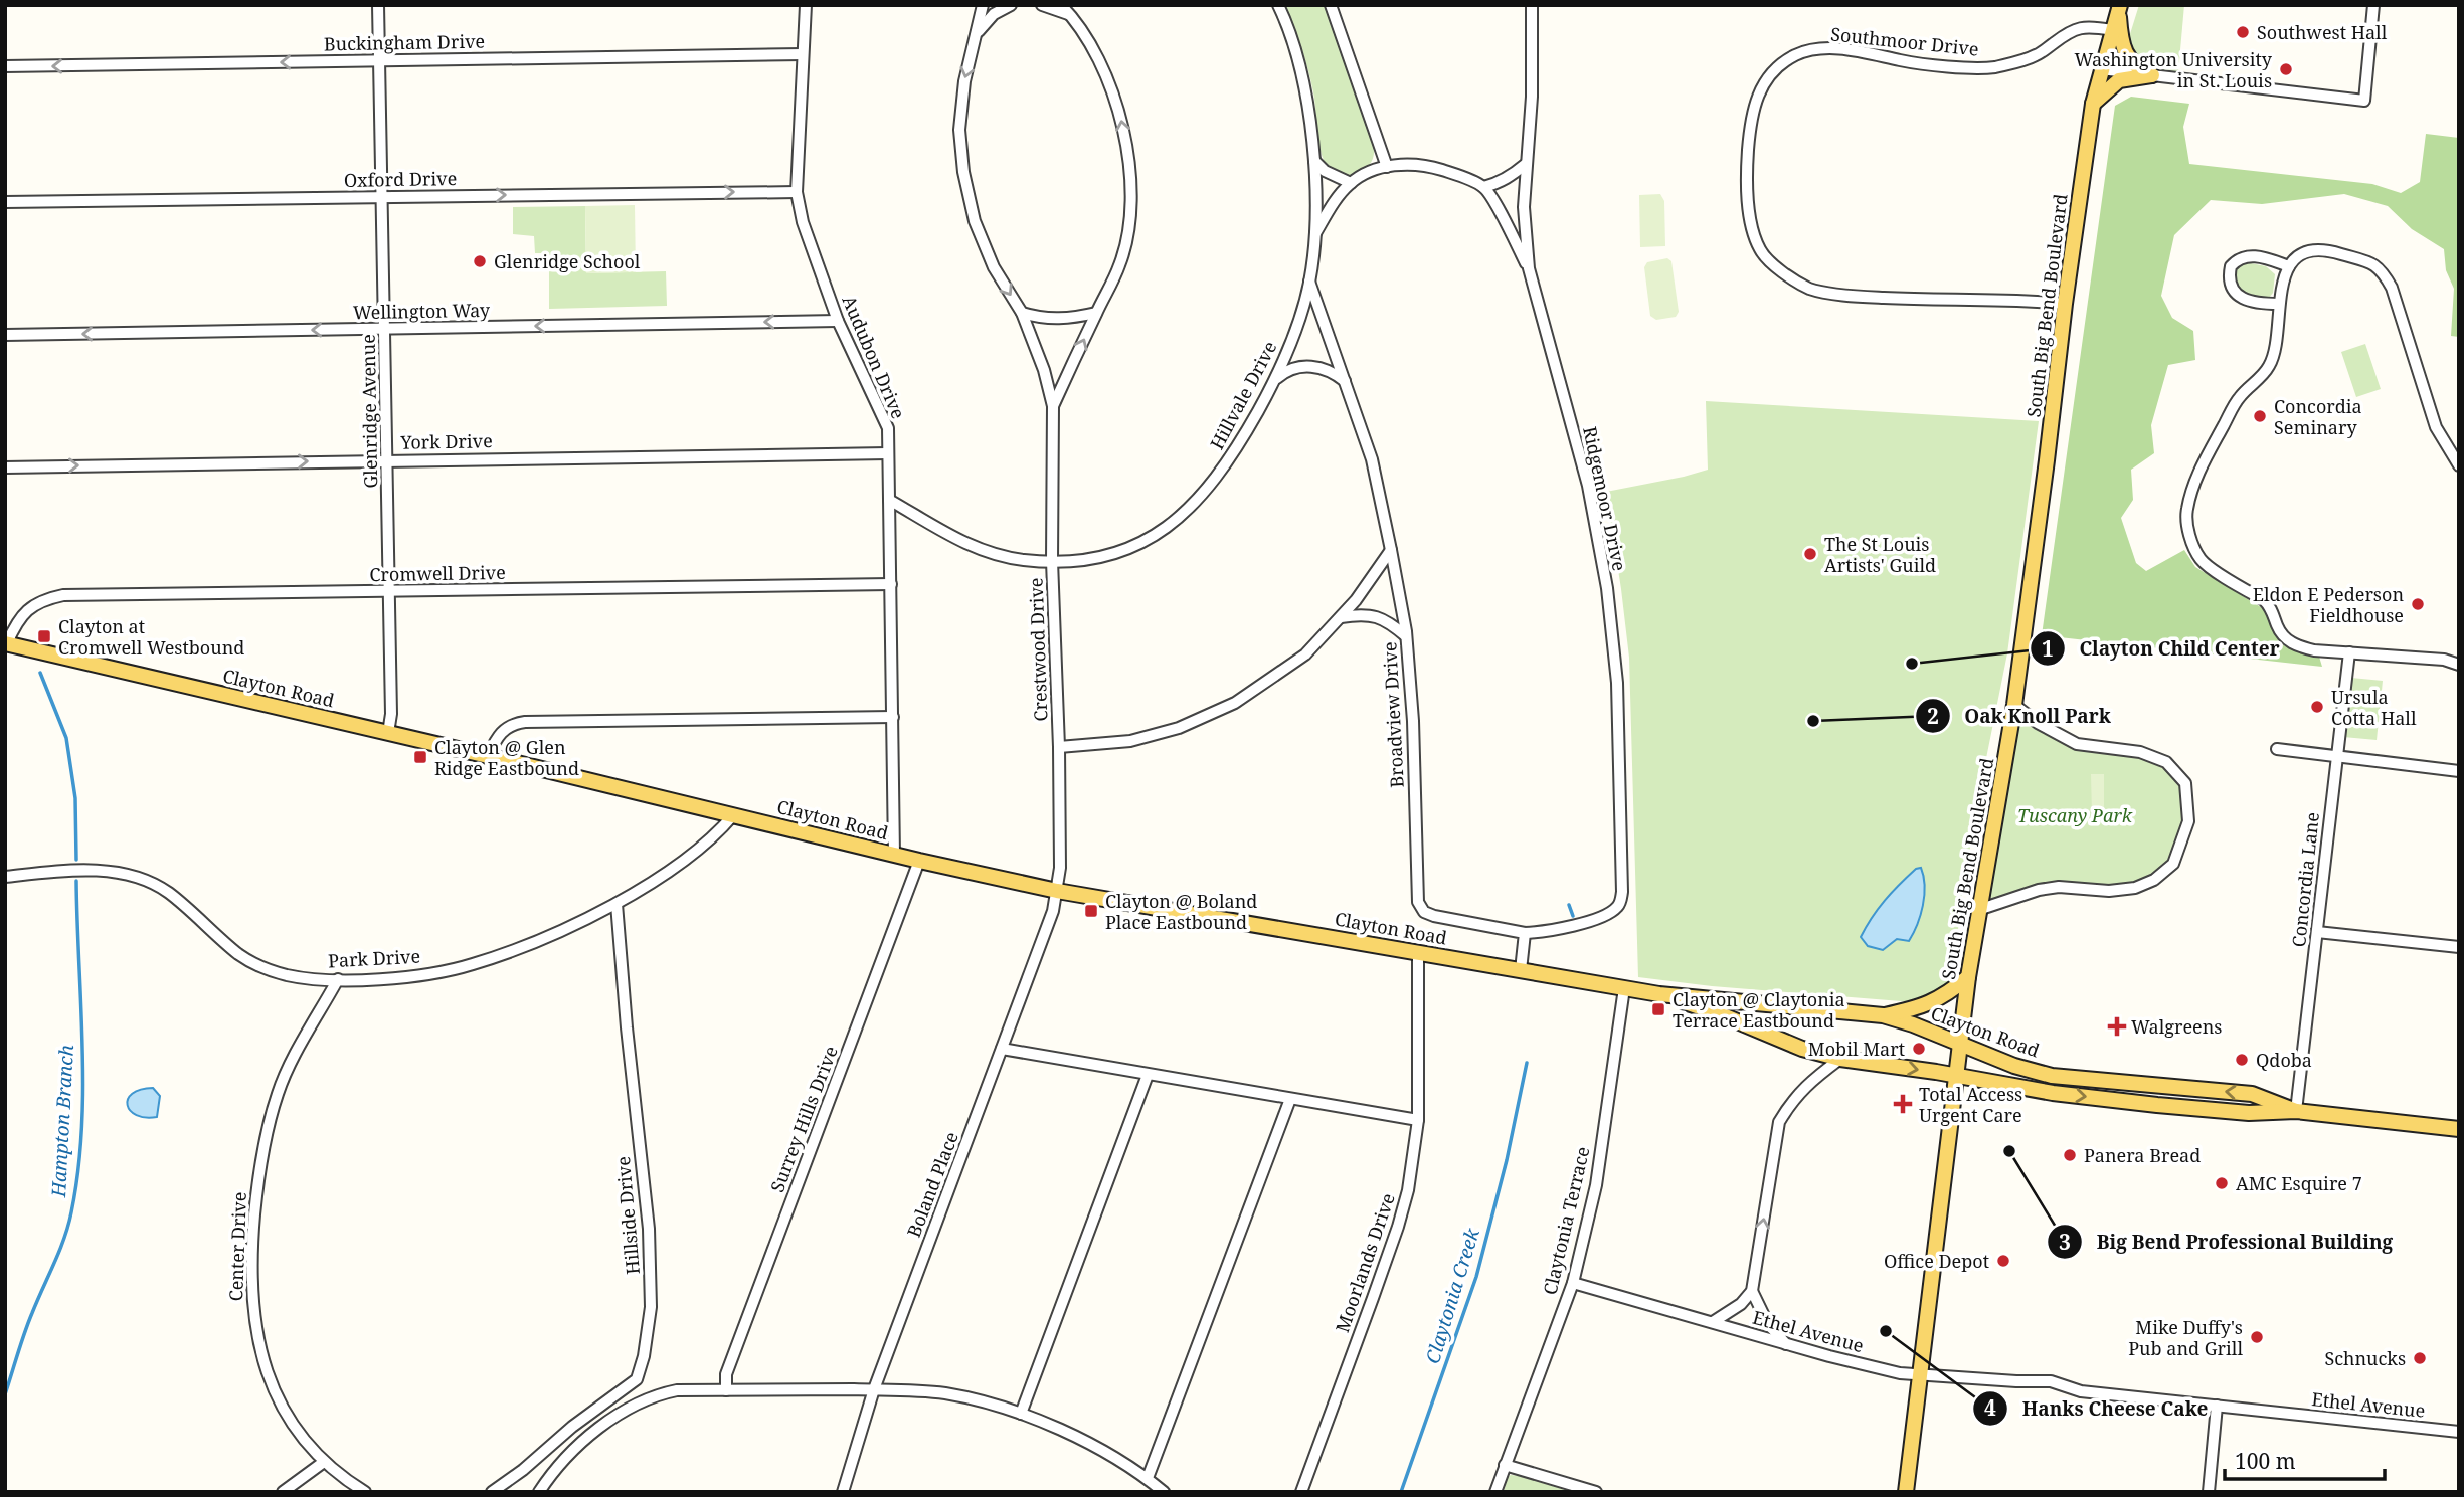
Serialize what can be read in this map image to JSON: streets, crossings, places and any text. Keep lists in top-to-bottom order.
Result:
{
  "streets": {
    "main road": ["South Big Bend Boulevard", "Clayton Road"],
    "street": [
      "Southmoor Drive",
      "Buckingham Drive",
      "Oxford Drive",
      "Wellington Way",
      "Audubon Drive",
      "Hillvale Drive",
      "Glenridge Avenue",
      "York Drive",
      "Ridgemoor Drive",
      "Cromwell Drive",
      "Crestwood Drive",
      "Broadview Drive",
      "Concordia Lane",
      "Park Drive",
      "Surrey Hills Drive",
      "Boland Place",
      "Hillside Drive",
      "Claytonia Terrace",
      "Center Drive",
      "Moorlands Drive",
      "Ethel Avenue"
    ]
  },
  "crossings": [
    ["Southmoor Drive", "South Big Bend Boulevard"],
    ["Buckingham Drive", "Audubon Drive"],
    ["Buckingham Drive", "Glenridge Avenue"],
    ["Oxford Drive", "Audubon Drive"],
    ["Oxford Drive", "Glenridge Avenue"],
    ["South Big Bend Boulevard", "Clayton Road"],
    ["South Big Bend Boulevard", "Ethel Avenue"],
    ["Wellington Way", "Audubon Drive"],
    ["Wellington Way", "Glenridge Avenue"],
    ["Audubon Drive", "Hillvale Drive"],
    ["Audubon Drive", "York Drive"],
    ["Audubon Drive", "Cromwell Drive"],
    ["Audubon Drive", "Clayton Road"],
    ["Hillvale Drive", "Crestwood Drive"],
    ["Hillvale Drive", "Broadview Drive"],
    ["Glenridge Avenue", "York Drive"],
    ["Glenridge Avenue", "Cromwell Drive"],
    ["Glenridge Avenue", "Clayton Road"],
    ["Ridgemoor Drive", "Broadview Drive"],
    ["Cromwell Drive", "Clayton Road"],
    ["Crestwood Drive", "Clayton Road"],
    ["Crestwood Drive", "Boland Place"],
    ["Clayton Road", "Concordia Lane"],
    ["Clayton Road", "Park Drive"],
    ["Clayton Road", "Surrey Hills Drive"],
    ["Clayton Road", "Boland Place"],
    ["Clayton Road", "Claytonia Terrace"],
    ["Clayton Road", "Moorlands Drive"],
    ["Park Drive", "Hillside Drive"],
    ["Park Drive", "Center Drive"],
    ["Claytonia Terrace", "Ethel Avenue"]
  ],
  "one_way": [
    "Buckingham Drive",
    "Oxford Drive",
    "Wellington Way",
    "York Drive"
  ],
  "water": ["Hampton Branch", "Claytonia Creek"],
  "parks": ["Tuscany Park"],
  "places": {
    "other": [
      "Southwest Hall",
      "Washington University in St. Louis",
      "Glenridge School",
      "Concordia Seminary",
      "The St Louis Artists' Guild",
      "Eldon E Pederson Fieldhouse",
      "Clayton Child Center",
      "Ursula Cotta Hall",
      "Oak Knoll Park",
      "Mobil Mart",
      "Qdoba",
      "Big Bend Professional Building",
      "Panera Bread",
      "AMC Esquire 7",
      "Office Depot",
      "Hanks Cheese Cake",
      "Mike Duffy's Pub and Grill",
      "Schnucks"
    ],
    "transit": [
      "Clayton at Cromwell Westbound",
      "Clayton @ Glen Ridge Eastbound",
      "Clayton @ Boland Place Eastbound",
      "Clayton @ Claytonia Terrace Eastbound"
    ],
    "health": ["Walgreens", "Total Access Urgent Care"]
  },
  "scale_bar": "100 m"
}
